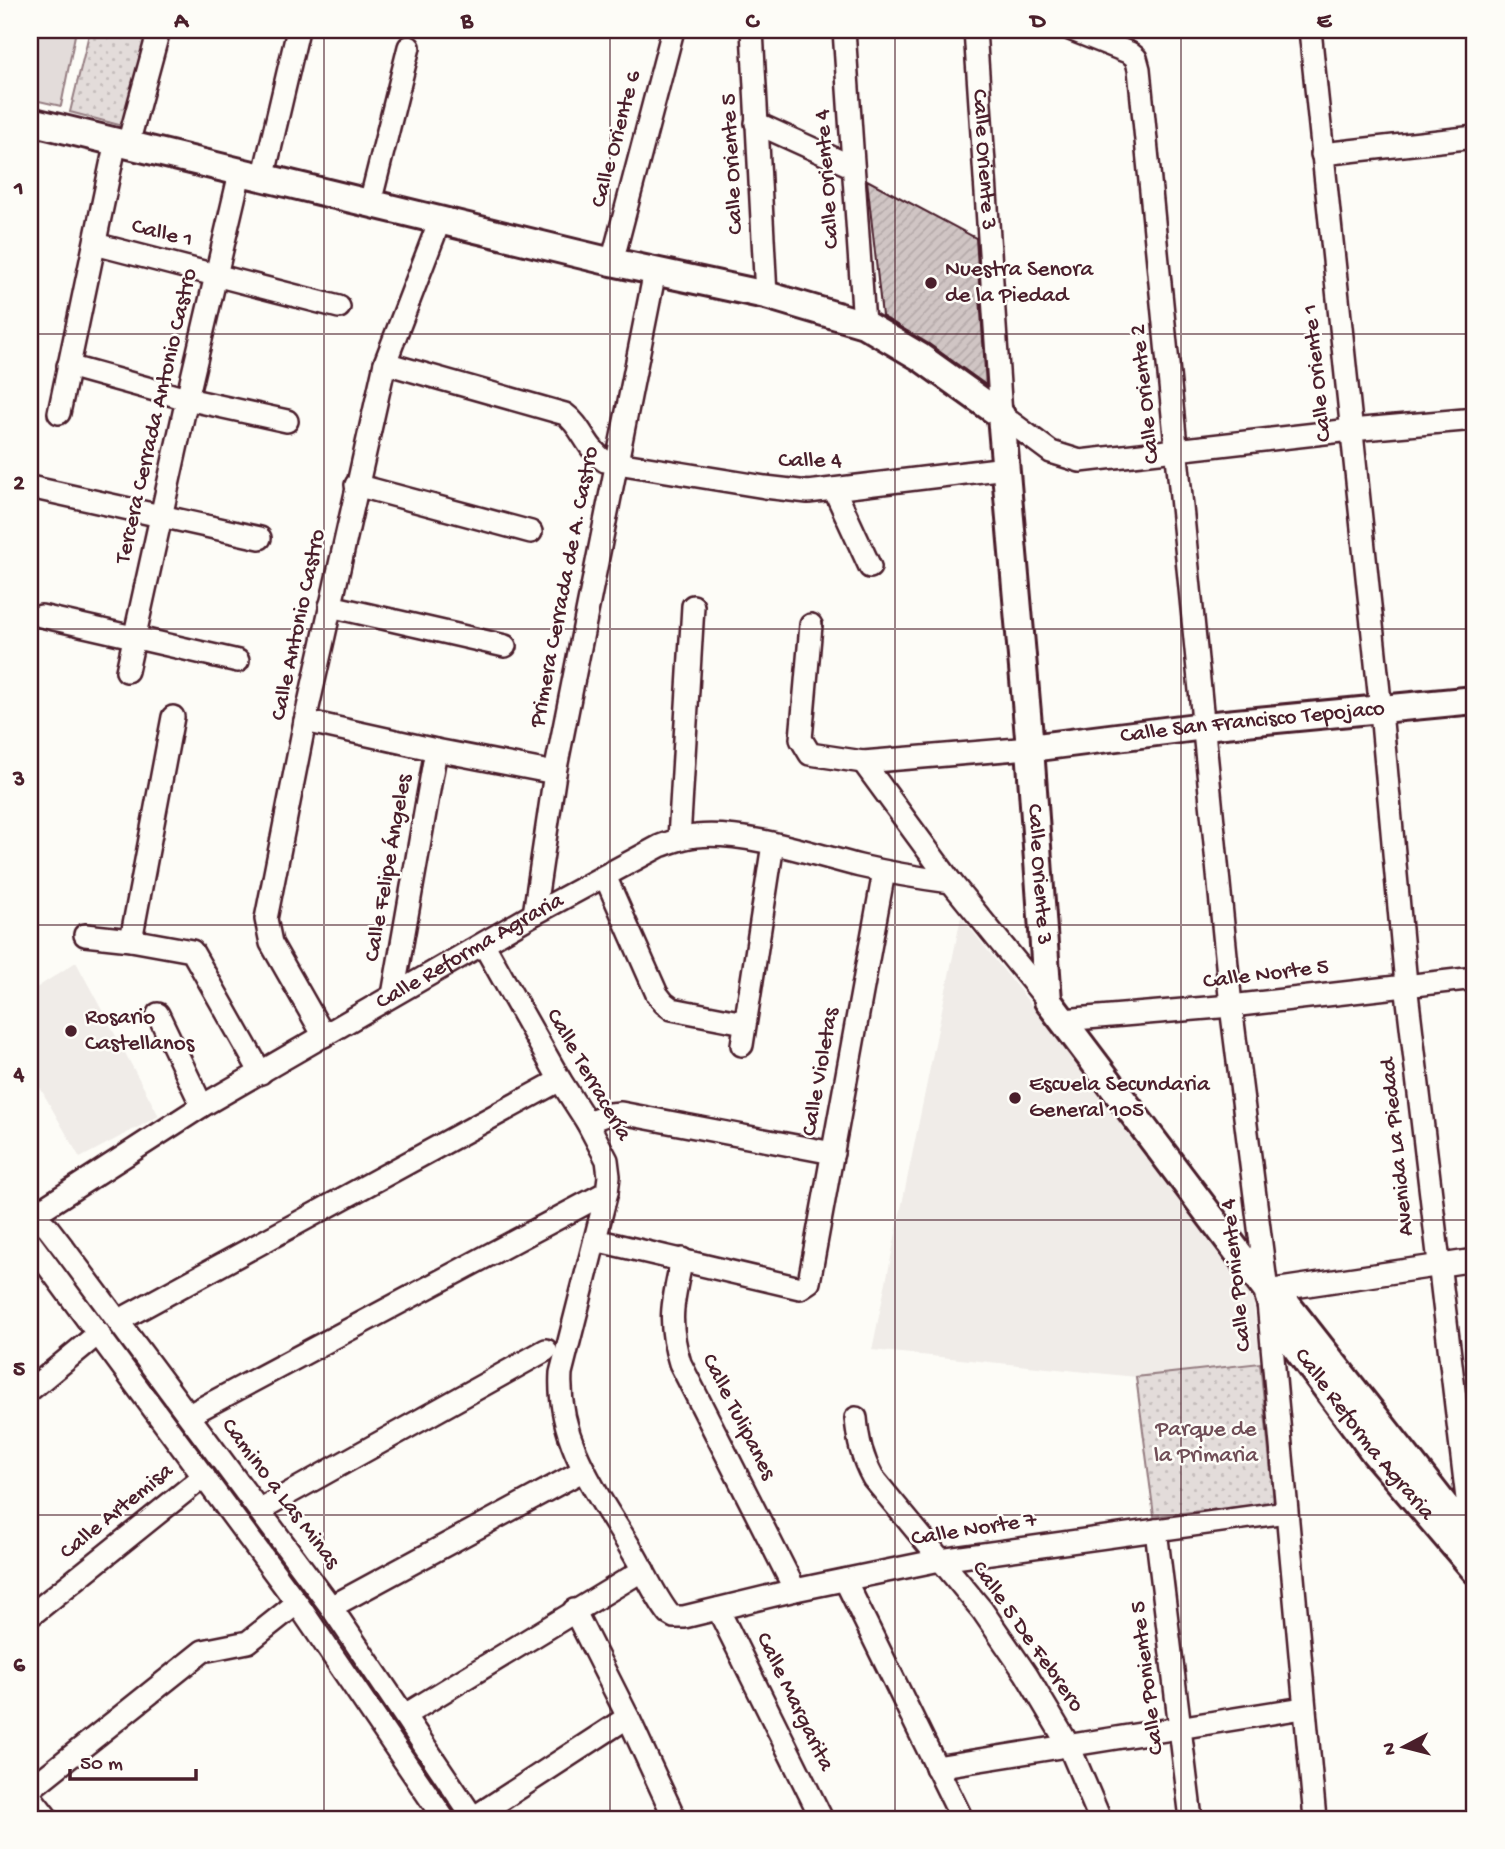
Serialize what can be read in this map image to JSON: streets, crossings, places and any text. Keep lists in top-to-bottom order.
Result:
{
  "streets": {
    "main road": ["Calle Oriente 3", "Calle San Francisco Tepojaco", "Calle Reforma Agraria"],
    "street": [
      "Calle Oriente 6",
      "Calle Oriente 5",
      "Calle Oriente 4",
      "Calle 1",
      "Calle Oriente 1",
      "Calle Oriente 2",
      "Tercera Cerrada Antonio Castro",
      "Calle 4",
      "Primera Cerrada de A. Castro",
      "Calle Antonio Castro",
      "Calle Felipe Ángeles",
      "Calle Norte 5",
      "Calle Violetas",
      "Calle Terracería",
      "Avenida La Piedad",
      "Calle Poniente 4",
      "Calle Tulipanes",
      "Camino a Las Minas",
      "Calle Artemisa",
      "Calle Norte 7",
      "Calle 5 De Febrero",
      "Calle Poniente 5",
      "Calle Margarita"
    ]
  },
  "crossings": [
    ["Calle Oriente 3", "Calle 4"],
    ["Calle Oriente 3", "Calle San Francisco Tepojaco"],
    ["Calle Oriente 3", "Calle Reforma Agraria"],
    ["Calle Oriente 3", "Calle Norte 5"],
    ["Calle 1", "Tercera Cerrada Antonio Castro"],
    ["Calle Oriente 1", "Calle San Francisco Tepojaco"],
    ["Calle Oriente 1", "Avenida La Piedad"],
    ["Calle Oriente 2", "Calle San Francisco Tepojaco"],
    ["Calle Oriente 2", "Calle Poniente 4"],
    ["Calle 4", "Primera Cerrada de A. Castro"],
    ["Primera Cerrada de A. Castro", "Calle Reforma Agraria"],
    ["Calle Antonio Castro", "Calle Reforma Agraria"],
    ["Calle San Francisco Tepojaco", "Avenida La Piedad"],
    ["Calle San Francisco Tepojaco", "Calle Poniente 4"],
    ["Calle Felipe Ángeles", "Calle Reforma Agraria"],
    ["Calle Reforma Agraria", "Calle Norte 5"],
    ["Calle Reforma Agraria", "Calle Violetas"],
    ["Calle Reforma Agraria", "Calle Terracería"],
    ["Calle Reforma Agraria", "Avenida La Piedad"],
    ["Calle Reforma Agraria", "Calle Poniente 4"],
    ["Calle Reforma Agraria", "Camino a Las Minas"],
    ["Calle Norte 5", "Avenida La Piedad"],
    ["Calle Norte 5", "Calle Poniente 4"],
    ["Calle Violetas", "Calle Tulipanes"],
    ["Calle Terracería", "Calle Norte 7"],
    ["Calle Poniente 4", "Calle Norte 7"],
    ["Calle Tulipanes", "Calle Norte 7"],
    ["Calle Norte 7", "Calle 5 De Febrero"],
    ["Calle Norte 7", "Calle Poniente 5"],
    ["Calle Norte 7", "Calle Margarita"]
  ],
  "parks": ["Parque de la Primaria"],
  "places": ["Nuestra Senora de la Piedad", "Rosario Castellanos", "Escuela Secundaria General 105"],
  "scale_bar": "50 m",
  "north": "left",
  "grid": {
    "columns": [
      "A",
      "B",
      "C",
      "D",
      "E"
    ],
    "rows": [
      "1",
      "2",
      "3",
      "4",
      "5",
      "6"
    ]
  }
}
